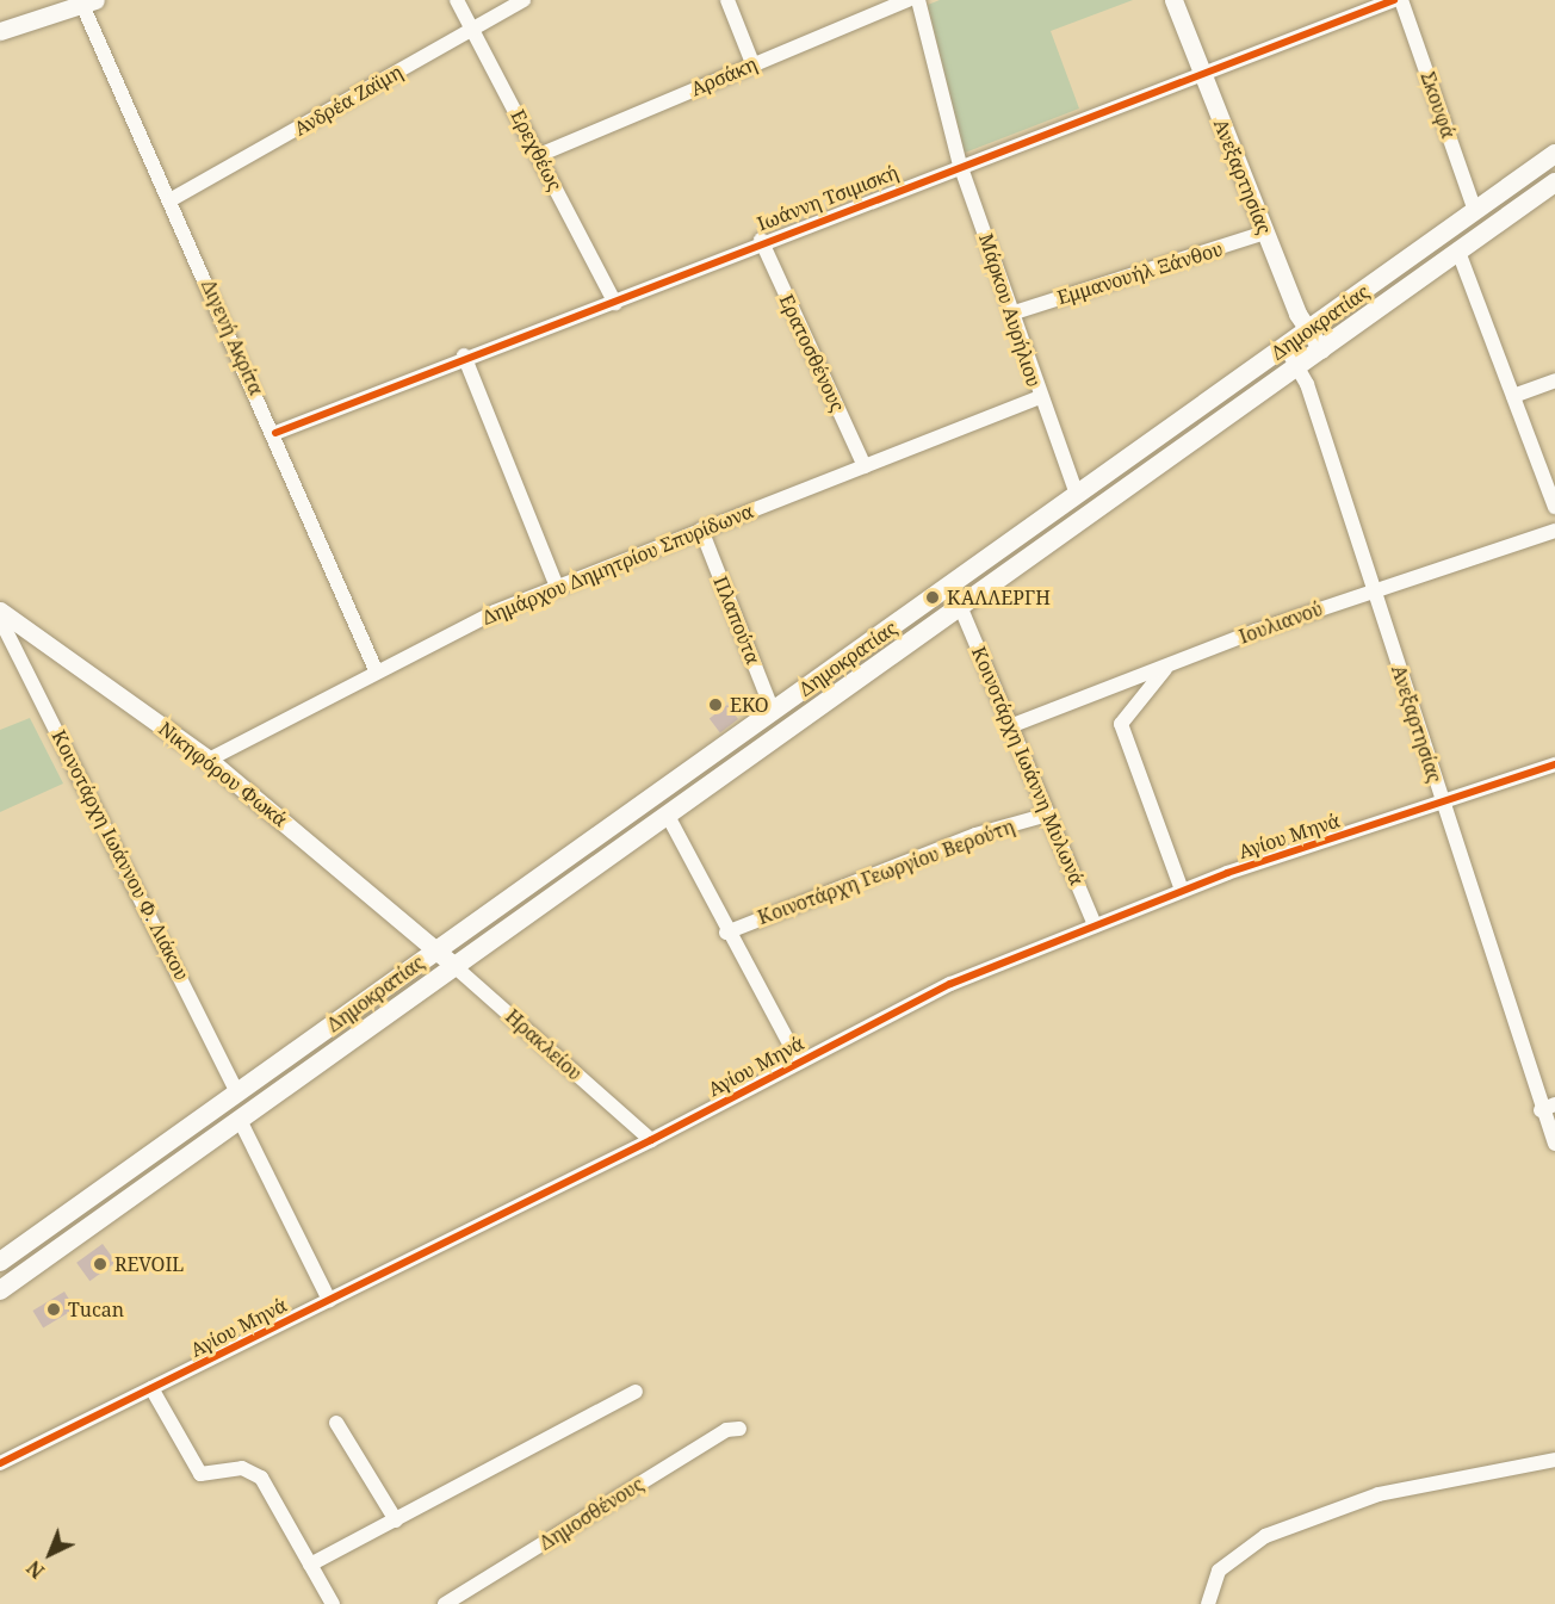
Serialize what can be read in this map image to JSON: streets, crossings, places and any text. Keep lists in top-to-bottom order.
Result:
{
  "streets": {
    "main road": ["Δημοκρατίας"],
    "street": [
      "Αρσάκη",
      "Ανδρέα Ζαϊμη",
      "Σκουφά",
      "Ερεχθέως",
      "Ανεξαρτησίας",
      "Ιωάννη Τσιμισκή",
      "Εμμανουήλ Ξάνθου",
      "Μάρκου Αυρήλιου",
      "Διγενή Ακρίτα",
      "Ερατοσθένους",
      "Δημάρχου Δημητρίου Σπυρίδωνα",
      "Πλαπούτα",
      "Ιουλιανού",
      "Κοινοτάρχη Ιωάννη Μυλωνά",
      "Νικηφόρου Φωκά",
      "Αγίου Μηνά",
      "Κοινοτάρχη Ιωάννου Φ. Λιάκου",
      "Κοινοτάρχη Γεωργίου Βερούτη",
      "Ηρακλείου",
      "Δημοσθένους"
    ]
  },
  "crossings": [
    ["Αρσάκη", "Ερεχθέως"],
    ["Ανδρέα Ζαϊμη", "Ερεχθέως"],
    ["Ανδρέα Ζαϊμη", "Διγενή Ακρίτα"],
    ["Σκουφά", "Δημοκρατίας"],
    ["Ερεχθέως", "Ιωάννη Τσιμισκή"],
    ["Ανεξαρτησίας", "Ιωάννη Τσιμισκή"],
    ["Ανεξαρτησίας", "Εμμανουήλ Ξάνθου"],
    ["Ανεξαρτησίας", "Δημοκρατίας"],
    ["Ανεξαρτησίας", "Ιουλιανού"],
    ["Ανεξαρτησίας", "Αγίου Μηνά"],
    ["Ιωάννη Τσιμισκή", "Μάρκου Αυρήλιου"],
    ["Ιωάννη Τσιμισκή", "Διγενή Ακρίτα"],
    ["Ιωάννη Τσιμισκή", "Ερατοσθένους"],
    ["Εμμανουήλ Ξάνθου", "Μάρκου Αυρήλιου"],
    ["Μάρκου Αυρήλιου", "Δημοκρατίας"],
    ["Μάρκου Αυρήλιου", "Δημάρχου Δημητρίου Σπυρίδωνα"],
    ["Δημοκρατίας", "Πλαπούτα"],
    ["Δημοκρατίας", "Κοινοτάρχη Ιωάννη Μυλωνά"],
    ["Δημοκρατίας", "Νικηφόρου Φωκά"],
    ["Δημοκρατίας", "Κοινοτάρχη Ιωάννου Φ. Λιάκου"],
    ["Δημοκρατίας", "Ηρακλείου"],
    ["Διγενή Ακρίτα", "Δημάρχου Δημητρίου Σπυρίδωνα"],
    ["Ερατοσθένους", "Δημάρχου Δημητρίου Σπυρίδωνα"],
    ["Δημάρχου Δημητρίου Σπυρίδωνα", "Πλαπούτα"],
    ["Δημάρχου Δημητρίου Σπυρίδωνα", "Νικηφόρου Φωκά"],
    ["Ιουλιανού", "Κοινοτάρχη Ιωάννη Μυλωνά"],
    ["Κοινοτάρχη Ιωάννη Μυλωνά", "Αγίου Μηνά"],
    ["Κοινοτάρχη Ιωάννη Μυλωνά", "Κοινοτάρχη Γεωργίου Βερούτη"],
    ["Νικηφόρου Φωκά", "Ηρακλείου"],
    ["Αγίου Μηνά", "Ηρακλείου"]
  ],
  "places": [
    "ΚΑΛΛΕΡΓΗ",
    "EKO",
    "REVOIL",
    "Tucan"
  ],
  "north": "bottom left"
}
